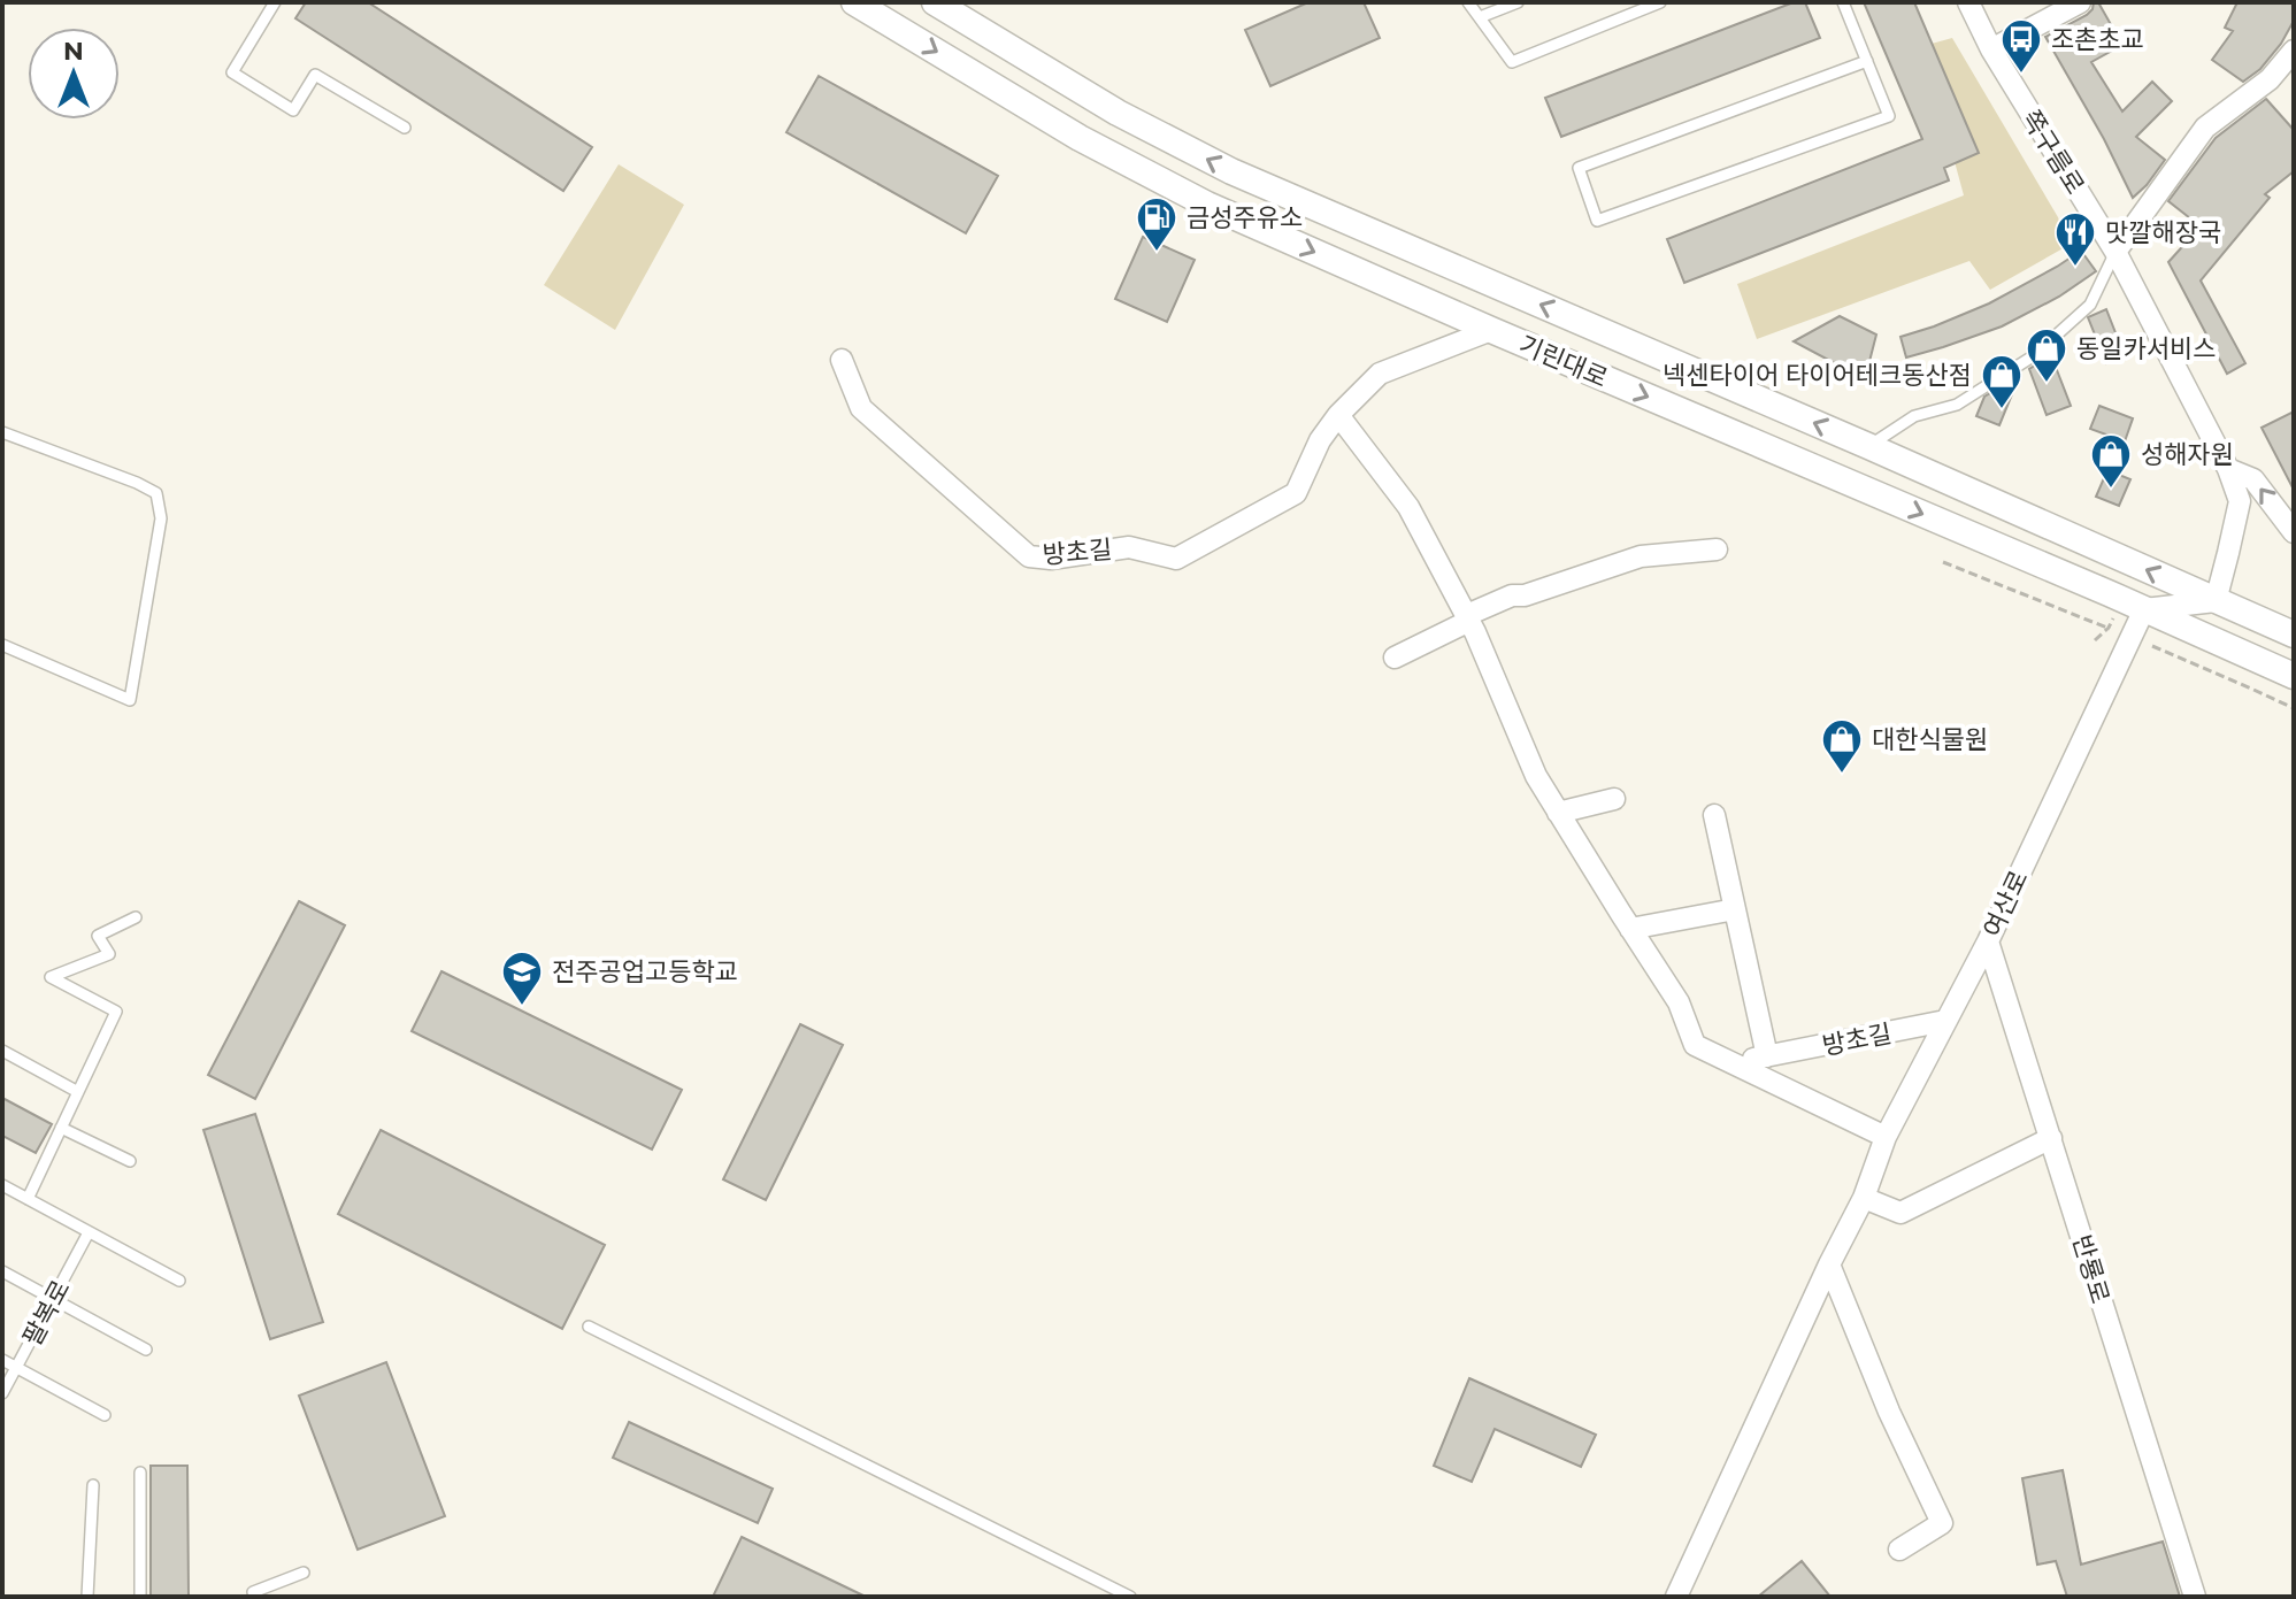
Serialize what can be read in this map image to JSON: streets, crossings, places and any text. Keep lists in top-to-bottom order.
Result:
{
  "streets": {
    "street": [
      "쪽구름로",
      "기린대로",
      "방초길",
      "여산로",
      "반룡로"
    ],
    "lane": ["팔복로"]
  },
  "crossings": [
    ["쪽구름로", "기린대로"],
    ["기린대로", "방초길"],
    ["기린대로", "여산로"],
    ["방초길", "여산로"],
    ["여산로", "반룡로"]
  ],
  "places": {
    "bus stop": ["조촌초교"],
    "fuel station": ["금성주유소"],
    "restaurant": ["맛깔해장국"],
    "shop": [
      "동일카서비스",
      "넥센타이어 타이어테크동산점",
      "성해자원",
      "대한식물원"
    ],
    "school or university": ["전주공업고등학교"]
  },
  "north": "top"
}
